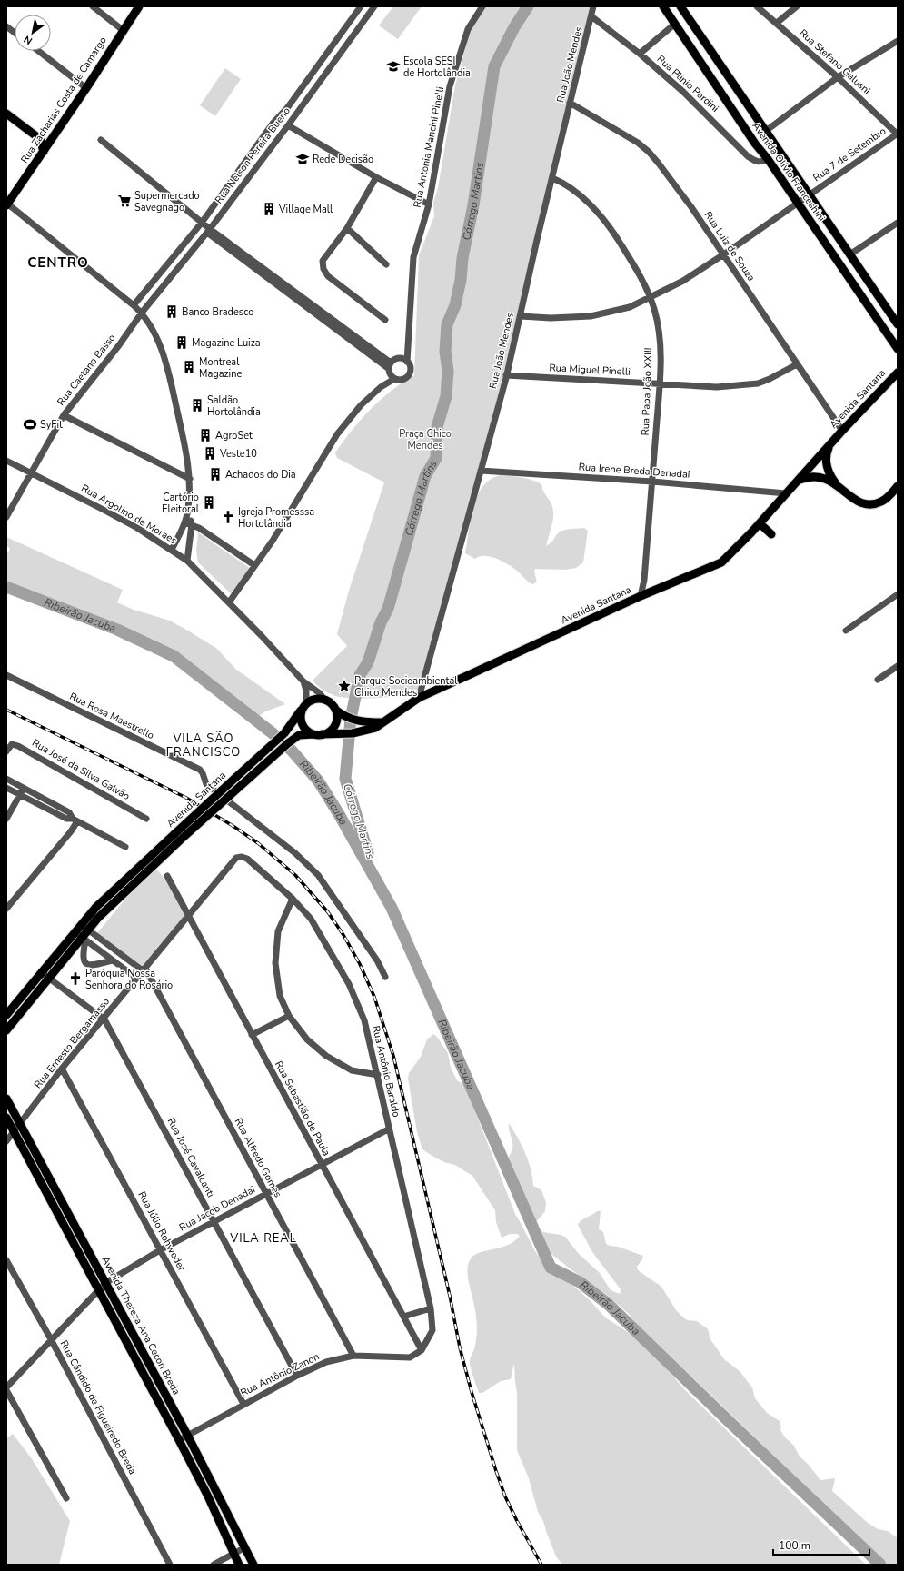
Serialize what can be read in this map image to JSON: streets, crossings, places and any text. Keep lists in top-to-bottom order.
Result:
{
  "streets": {
    "main road": [
      "Rua Zacharias Costa de Camargo",
      "Avenida Olívio Franceshini",
      "Avenida Santana",
      "Avenida Thereza Ana Cecon Breda"
    ],
    "street": [
      "Rua Stefano Galusni",
      "Rua João Mendes",
      "Rua Plinio Pardini",
      "Rua Antonia Mancini Pinelli",
      "Rua 7 de Setembro",
      "Rua Nelson Pereira Bueno",
      "Rua Luiz de Souza",
      "Rua Caetano Basso",
      "Rua Miguel Pinelli",
      "Rua Papa João XXIII",
      "Rua Irene Breda Denadai",
      "Rua Argolino de Moraes",
      "Rua Rosa Maestrello",
      "Rua José da Silva Galvão",
      "Rua Ernesto Bergamasso",
      "Rua Antônio Baraldo",
      "Rua Sebastião de Paula",
      "Rua José Cavalcanti",
      "Rua Alfredo Gomes",
      "Rua Jacob Denadai",
      "Rua Júlio Rohweder",
      "Rua Antônio Zanon",
      "Rua Cândido de Figueiredo Breda"
    ]
  },
  "crossings": [
    ["Rua Stefano Galusni", "Rua 7 de Setembro"],
    ["Rua João Mendes", "Rua Plinio Pardini"],
    ["Rua João Mendes", "Rua 7 de Setembro"],
    ["Rua João Mendes", "Rua Luiz de Souza"],
    ["Rua João Mendes", "Rua Miguel Pinelli"],
    ["Rua João Mendes", "Rua Papa João XXIII"],
    ["Rua João Mendes", "Avenida Santana"],
    ["Rua João Mendes", "Rua Irene Breda Denadai"],
    ["Rua Plinio Pardini", "Avenida Olívio Franceshini"],
    ["Rua 7 de Setembro", "Avenida Olívio Franceshini"],
    ["Rua 7 de Setembro", "Rua Luiz de Souza"],
    ["Rua 7 de Setembro", "Rua Papa João XXIII"],
    ["Rua Nelson Pereira Bueno", "Rua Caetano Basso"],
    ["Rua Luiz de Souza", "Rua Miguel Pinelli"],
    ["Rua Luiz de Souza", "Avenida Santana"],
    ["Rua Caetano Basso", "Rua Argolino de Moraes"],
    ["Rua Miguel Pinelli", "Rua Papa João XXIII"],
    ["Rua Papa João XXIII", "Avenida Santana"],
    ["Rua Papa João XXIII", "Rua Irene Breda Denadai"],
    ["Avenida Santana", "Rua Irene Breda Denadai"],
    ["Avenida Santana", "Rua Argolino de Moraes"],
    ["Rua Ernesto Bergamasso", "Rua Antônio Baraldo"],
    ["Rua Ernesto Bergamasso", "Rua Sebastião de Paula"],
    ["Rua Ernesto Bergamasso", "Rua José Cavalcanti"],
    ["Rua Ernesto Bergamasso", "Rua Alfredo Gomes"],
    ["Rua Ernesto Bergamasso", "Rua Júlio Rohweder"],
    ["Rua Ernesto Bergamasso", "Avenida Thereza Ana Cecon Breda"],
    ["Rua Antônio Baraldo", "Rua Sebastião de Paula"],
    ["Rua Antônio Baraldo", "Rua Jacob Denadai"],
    ["Rua Antônio Baraldo", "Rua Antônio Zanon"],
    ["Rua Sebastião de Paula", "Rua Jacob Denadai"],
    ["Rua Sebastião de Paula", "Rua Antônio Zanon"],
    ["Rua José Cavalcanti", "Rua Jacob Denadai"],
    ["Rua José Cavalcanti", "Rua Antônio Zanon"],
    ["Rua Alfredo Gomes", "Rua Jacob Denadai"],
    ["Rua Alfredo Gomes", "Rua Antônio Zanon"],
    ["Rua Jacob Denadai", "Rua Júlio Rohweder"],
    ["Rua Jacob Denadai", "Avenida Thereza Ana Cecon Breda"],
    ["Rua Jacob Denadai", "Rua Cândido de Figueiredo Breda"],
    ["Rua Júlio Rohweder", "Rua Antônio Zanon"],
    ["Avenida Thereza Ana Cecon Breda", "Rua Antônio Zanon"]
  ],
  "districts": ["CENTRO", "VILA SÃO FRANCISCO", "VILA REAL"],
  "water": ["Córrego Martins", "Ribeirão Jacuba"],
  "parks": ["Praça Chico Mendes"],
  "places": {
    "school or university": ["Escola SESI de Hortolândia", "Rede Decisão"],
    "supermarket": ["Supermercado Savegnago"],
    "building": [
      "Village Mall",
      "Banco Bradesco",
      "Magazine Luiza",
      "Montreal Magazine",
      "Saldão Hortolândia",
      "AgroSet",
      "Veste10",
      "Achados do Dia",
      "Cartório Eleitoral"
    ],
    "sports": ["SyFit"],
    "church": ["Igreja Promesssa Hortolândia", "Paróquia Nossa Senhora do Rosário"],
    "place": ["Parque Socioambiental Chico Mendes"]
  },
  "scale_bar": "100 m",
  "north": "bottom left"
}
